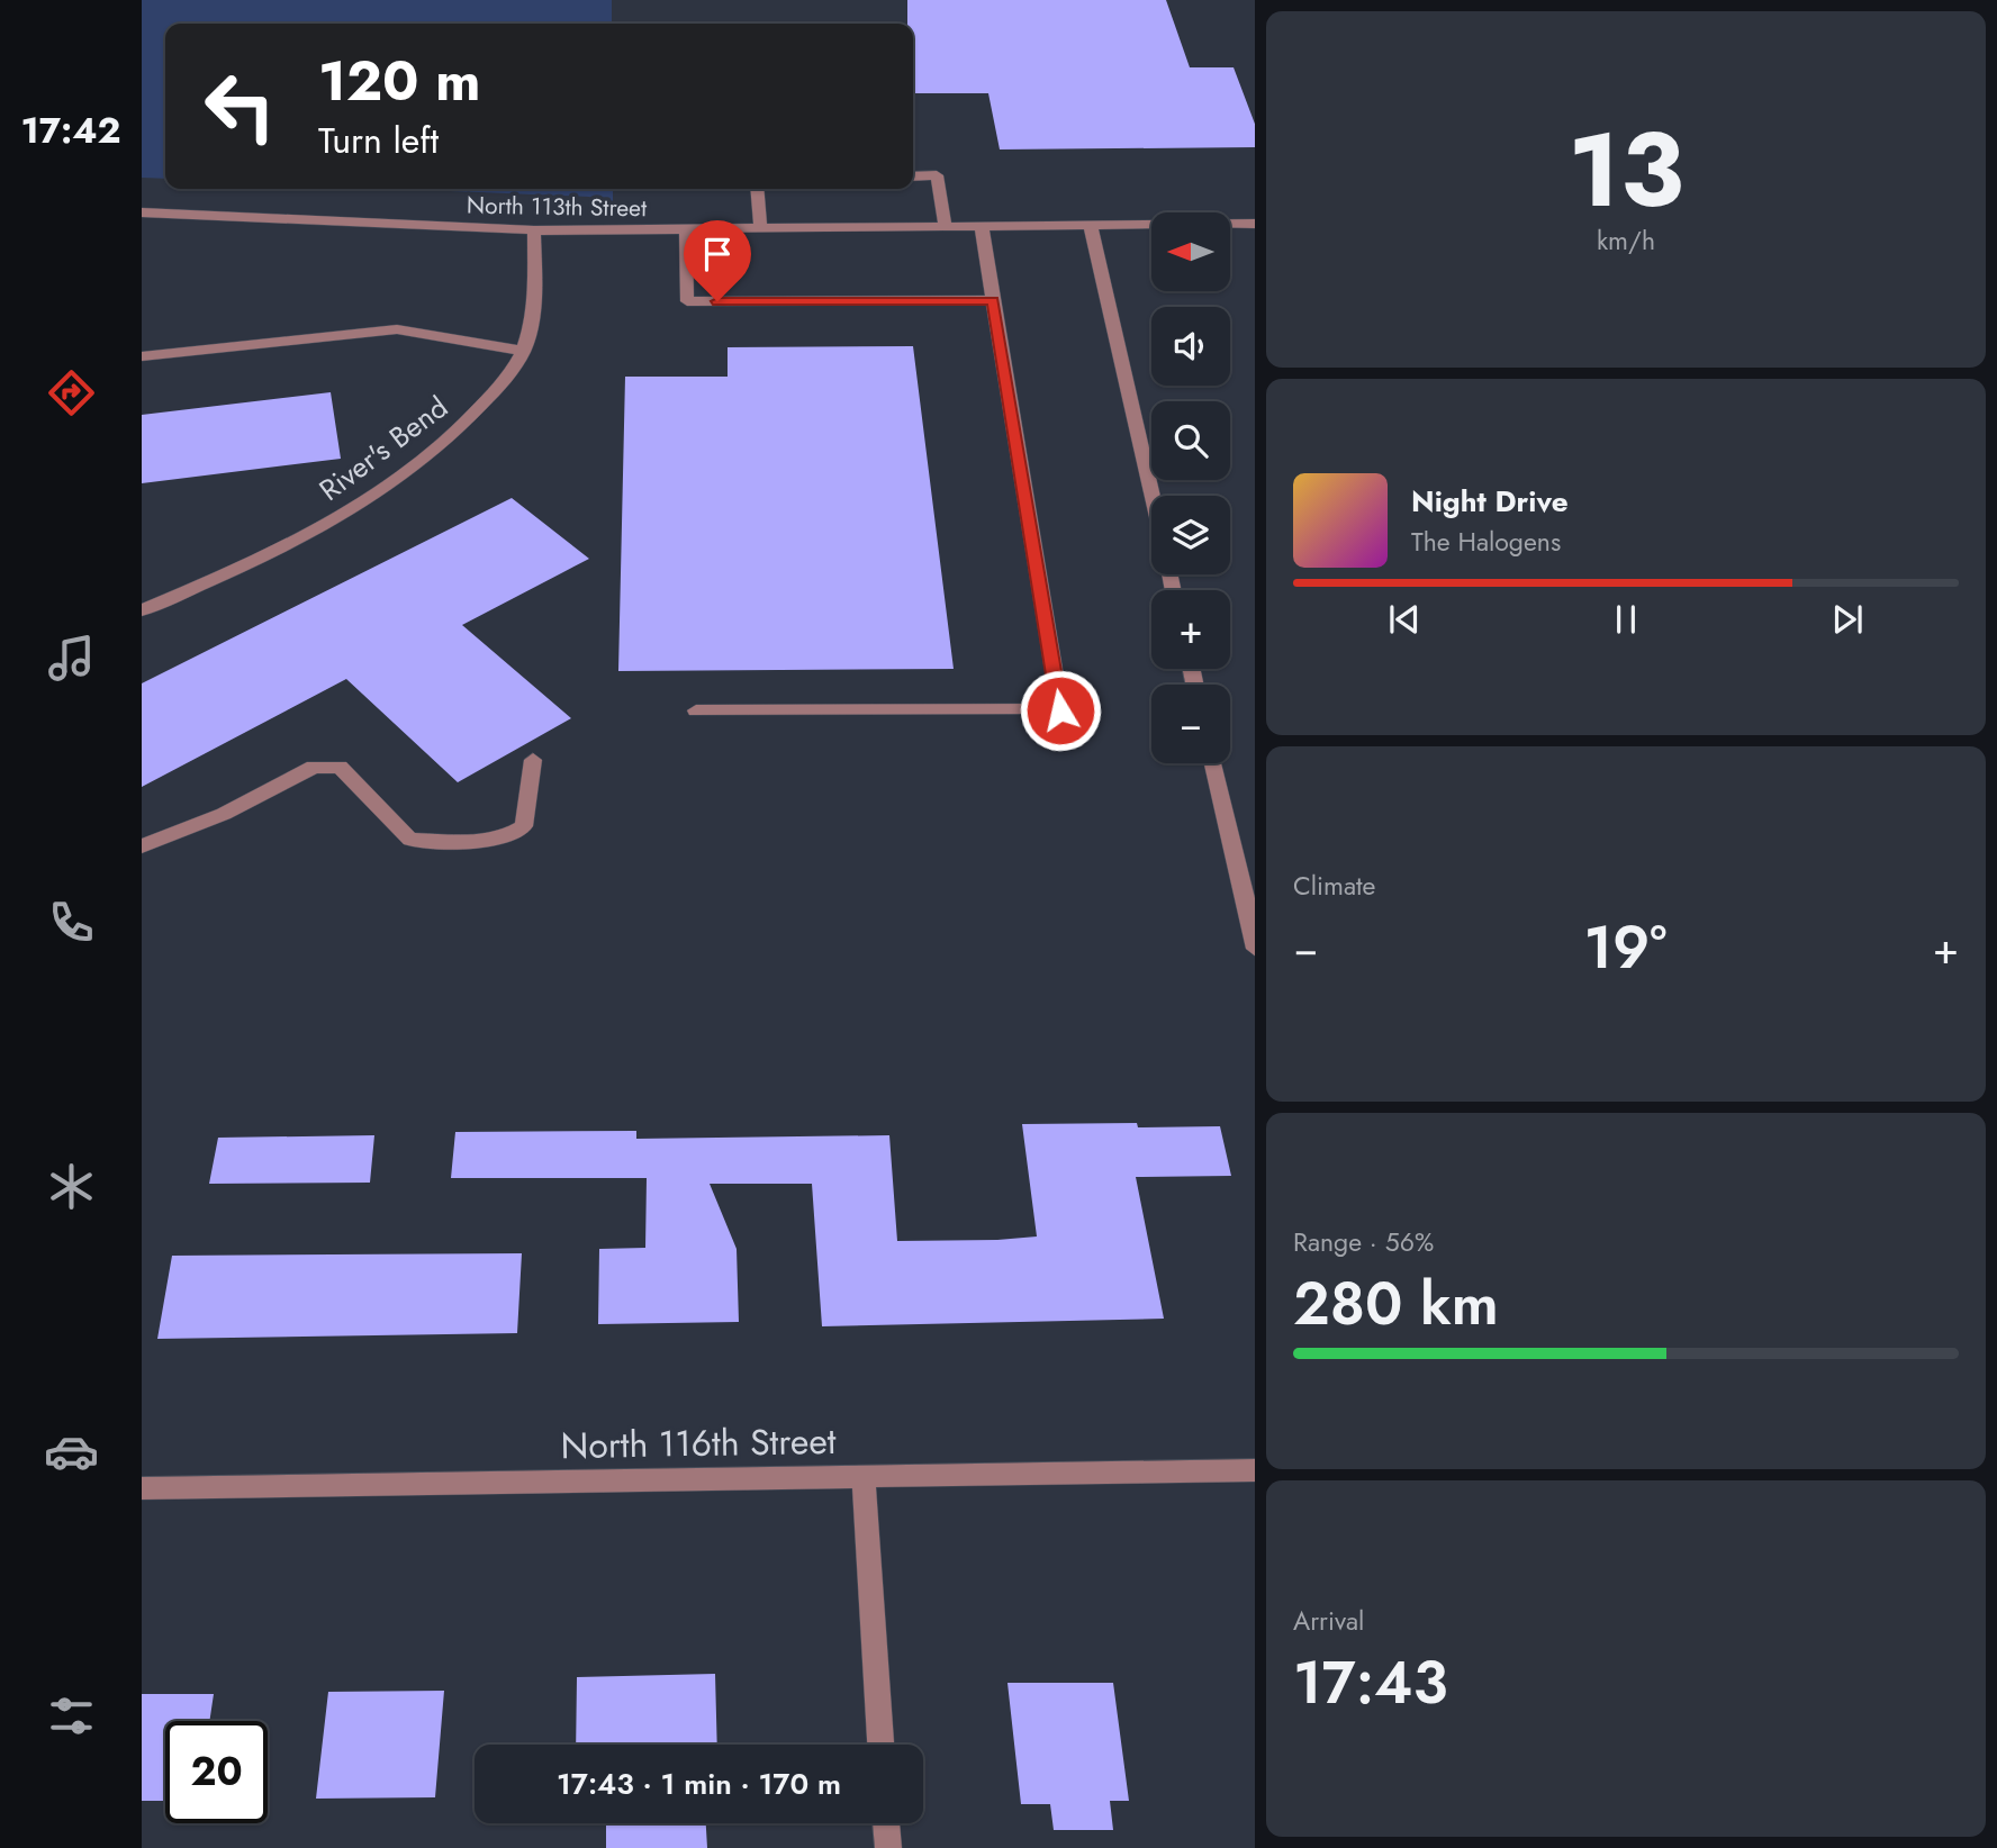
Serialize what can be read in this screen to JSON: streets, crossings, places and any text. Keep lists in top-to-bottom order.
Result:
{
  "streets": {
    "street": ["North 113th Street", "River's Bend", "North 116th Street"]
  },
  "crossings": [
    ["North 113th Street", "River's Bend"]
  ],
  "north": "left",
  "page": {
    "tabs": "17:42",
    "tile": [
      ["13", "km/h"],
      "Climate",
      ["Range · 56%", "280 km"],
      ["Arrival", "17:43"]
    ],
    "turn": ["120 m", "Turn left"],
    "map_buttons": ["+", "−"],
    "song": ["Night Drive", "The Halogens"],
    "heat": ["−", "19°", "+"],
    "limit": "20",
    "trip": "17:43 · 1 min · 170 m"
  }
}
